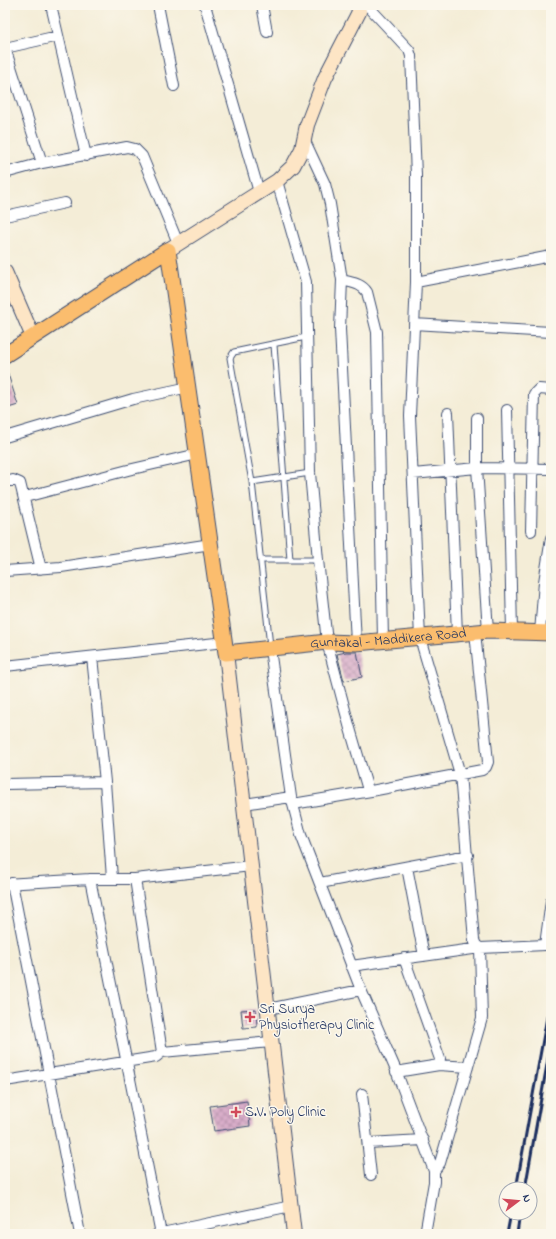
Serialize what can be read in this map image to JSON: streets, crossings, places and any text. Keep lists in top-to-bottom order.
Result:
{
  "streets": {
    "main road": ["Guntakal - Maddikera Road"]
  },
  "places": {
    "health": ["Sri Surya Physiotherapy Clinic", "S.V. Poly Clinic"]
  },
  "north": "right"
}
